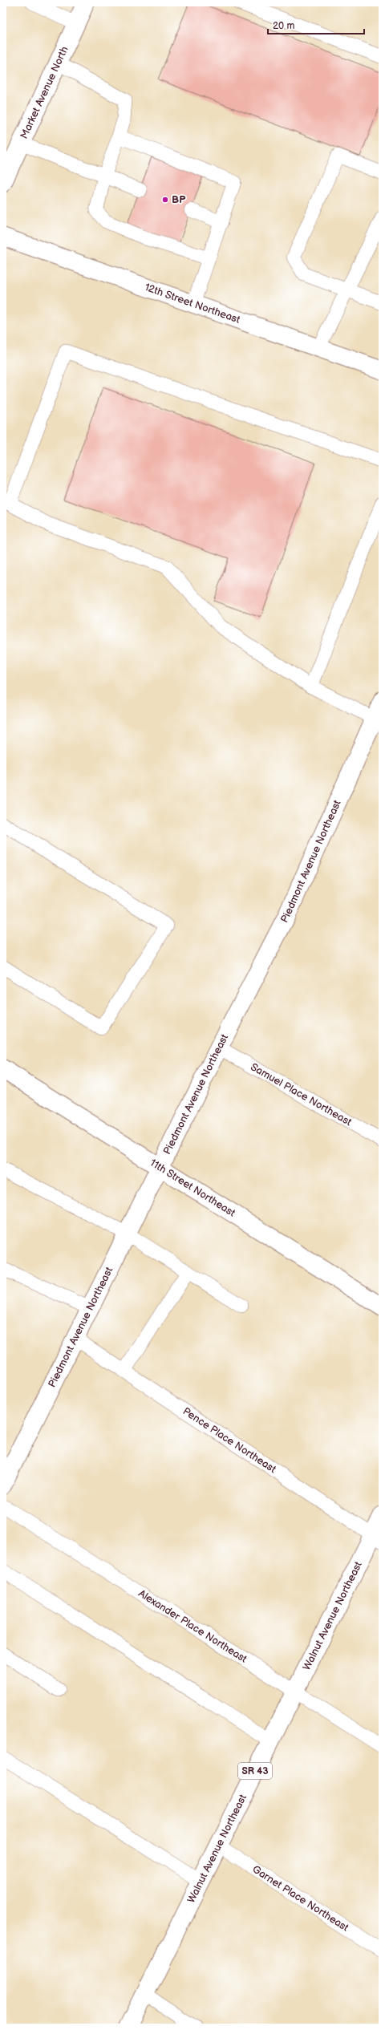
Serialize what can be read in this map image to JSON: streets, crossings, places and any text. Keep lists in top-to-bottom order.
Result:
{
  "streets": {
    "street": [
      "Market Avenue North",
      "12th Street Northeast",
      "Piedmont Avenue Northeast",
      "11th Street Northeast",
      "Walnut Avenue Northeast",
      "SR 43"
    ],
    "lane": [
      "Samuel Place Northeast",
      "Pence Place Northeast",
      "Alexander Place Northeast",
      "Garnet Place Northeast"
    ]
  },
  "crossings": [
    ["Piedmont Avenue Northeast", "Samuel Place Northeast"],
    ["Piedmont Avenue Northeast", "11th Street Northeast"],
    ["Piedmont Avenue Northeast", "Pence Place Northeast"],
    ["Pence Place Northeast", "Walnut Avenue Northeast"],
    ["Walnut Avenue Northeast", "Alexander Place Northeast"],
    ["Walnut Avenue Northeast", "Garnet Place Northeast"]
  ],
  "places": ["BP"],
  "scale_bar": "20 m"
}
